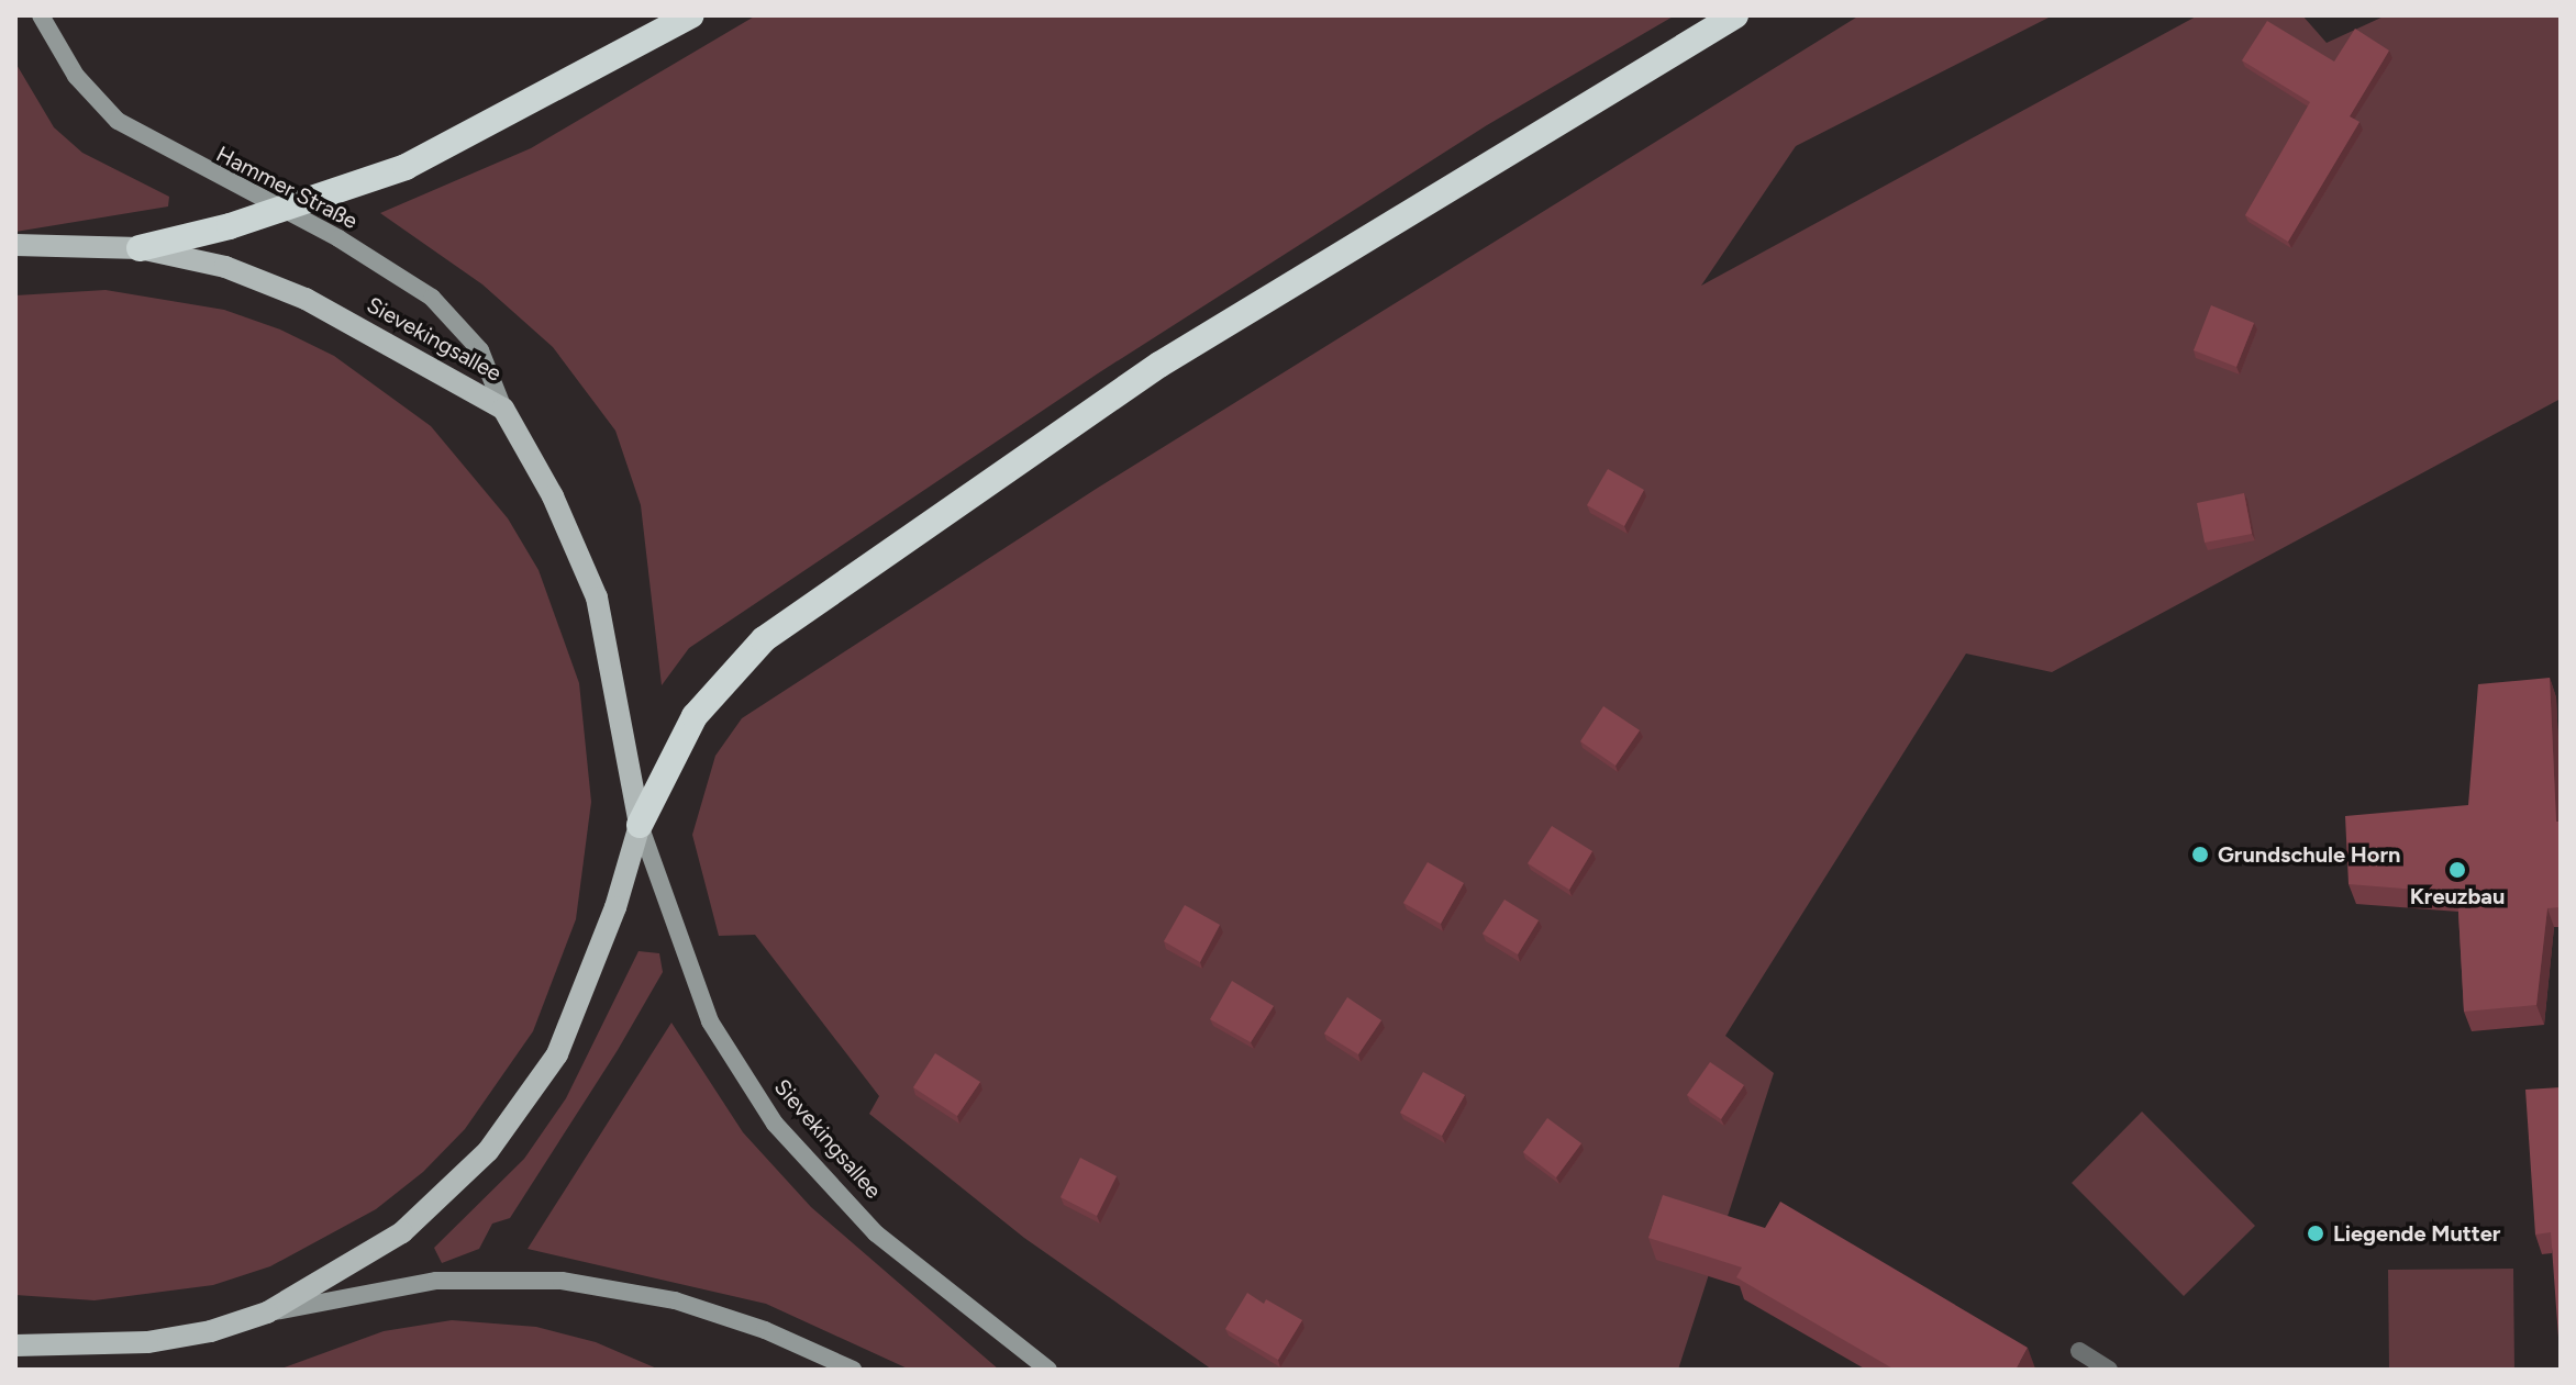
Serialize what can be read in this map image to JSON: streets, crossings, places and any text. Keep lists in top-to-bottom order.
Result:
{
  "streets": {
    "main road": ["Hammer Straße", "Sievekingsallee"]
  },
  "crossings": [
    ["Hammer Straße", "Sievekingsallee"]
  ],
  "places": ["Grundschule Horn", "Kreuzbau", "Liegende Mutter"]
}
